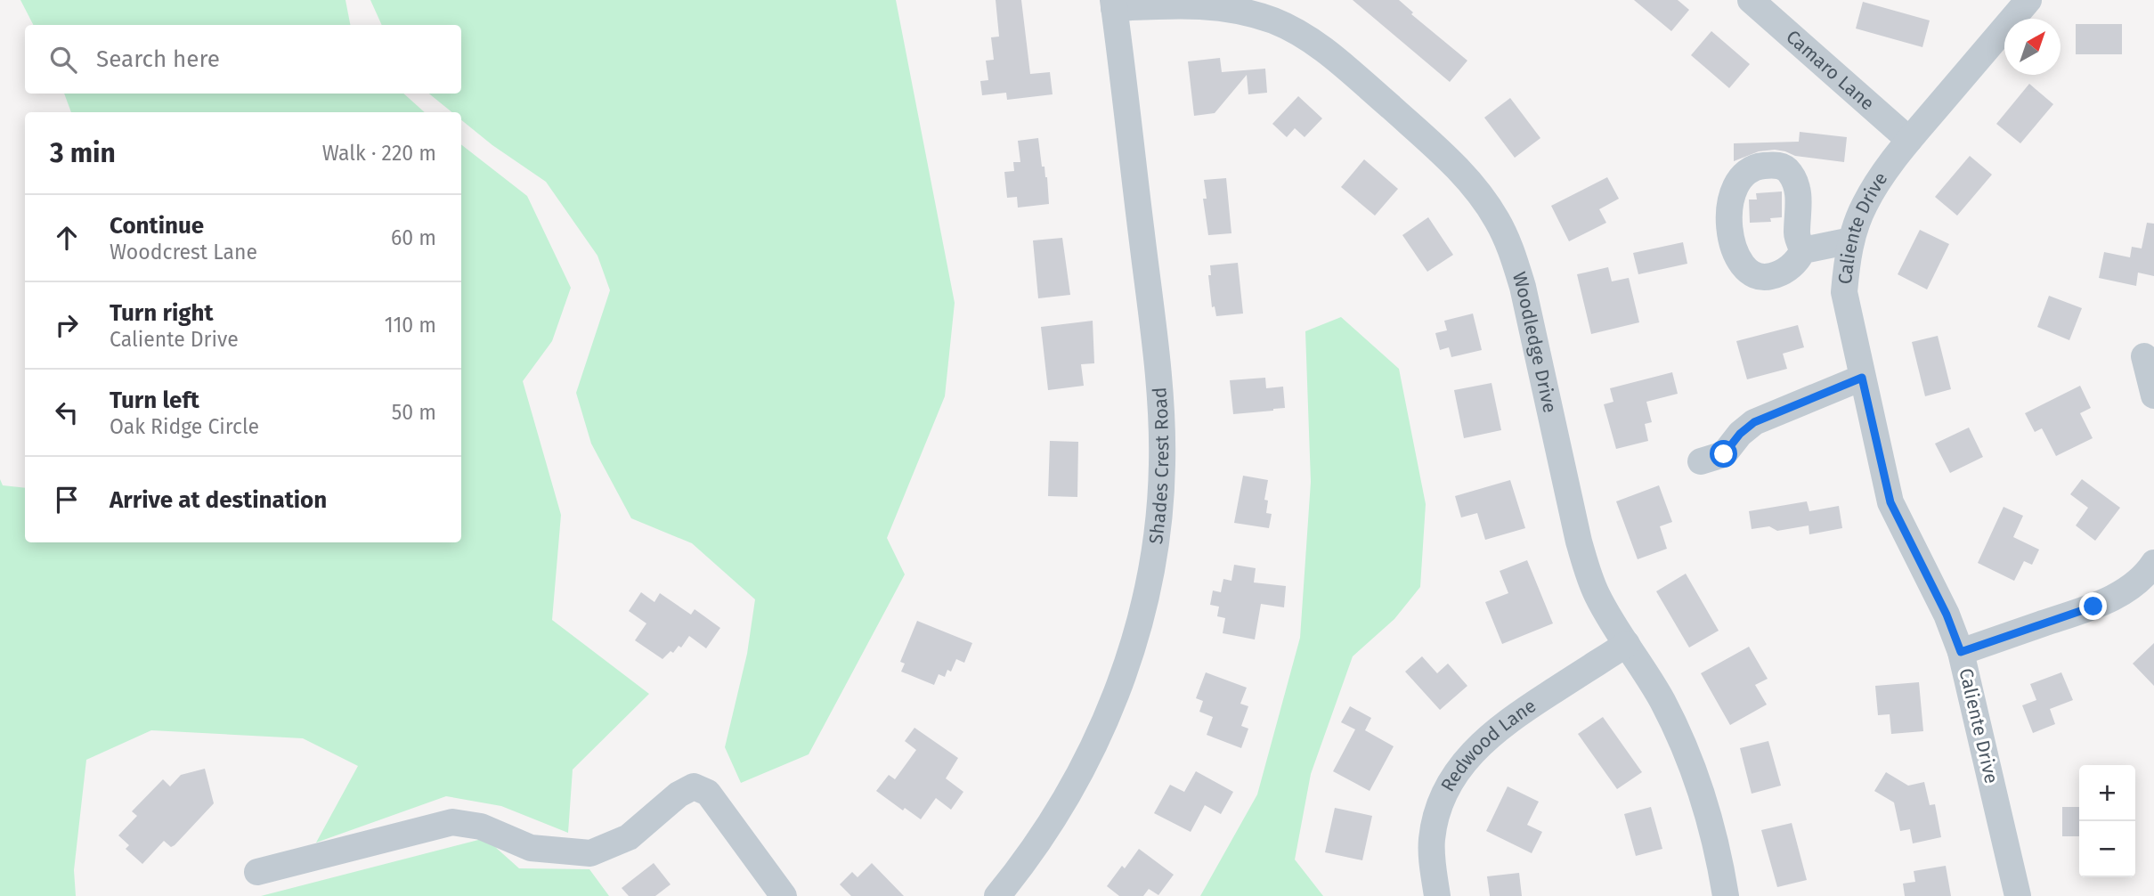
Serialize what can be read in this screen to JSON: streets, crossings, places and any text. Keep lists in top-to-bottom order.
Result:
{
  "streets": {
    "street": [
      "Camaro Lane",
      "Caliente Drive",
      "Woodledge Drive",
      "Shades Crest Road",
      "Redwood Lane"
    ]
  },
  "crossings": [
    ["Camaro Lane", "Caliente Drive"],
    ["Woodledge Drive", "Shades Crest Road"],
    ["Woodledge Drive", "Redwood Lane"]
  ],
  "north": "top right",
  "page": {
    "search": "Search here",
    "heading": ["3 min", "Walk · 220 m"],
    "list": [
      ["Continue", "Woodcrest Lane", "60 m"],
      ["Turn right", "Caliente Drive", "110 m"],
      ["Turn left", "Oak Ridge Circle", "50 m"],
      "Arrive at destination"
    ],
    "map_buttons": ["+", "−"]
  }
}
